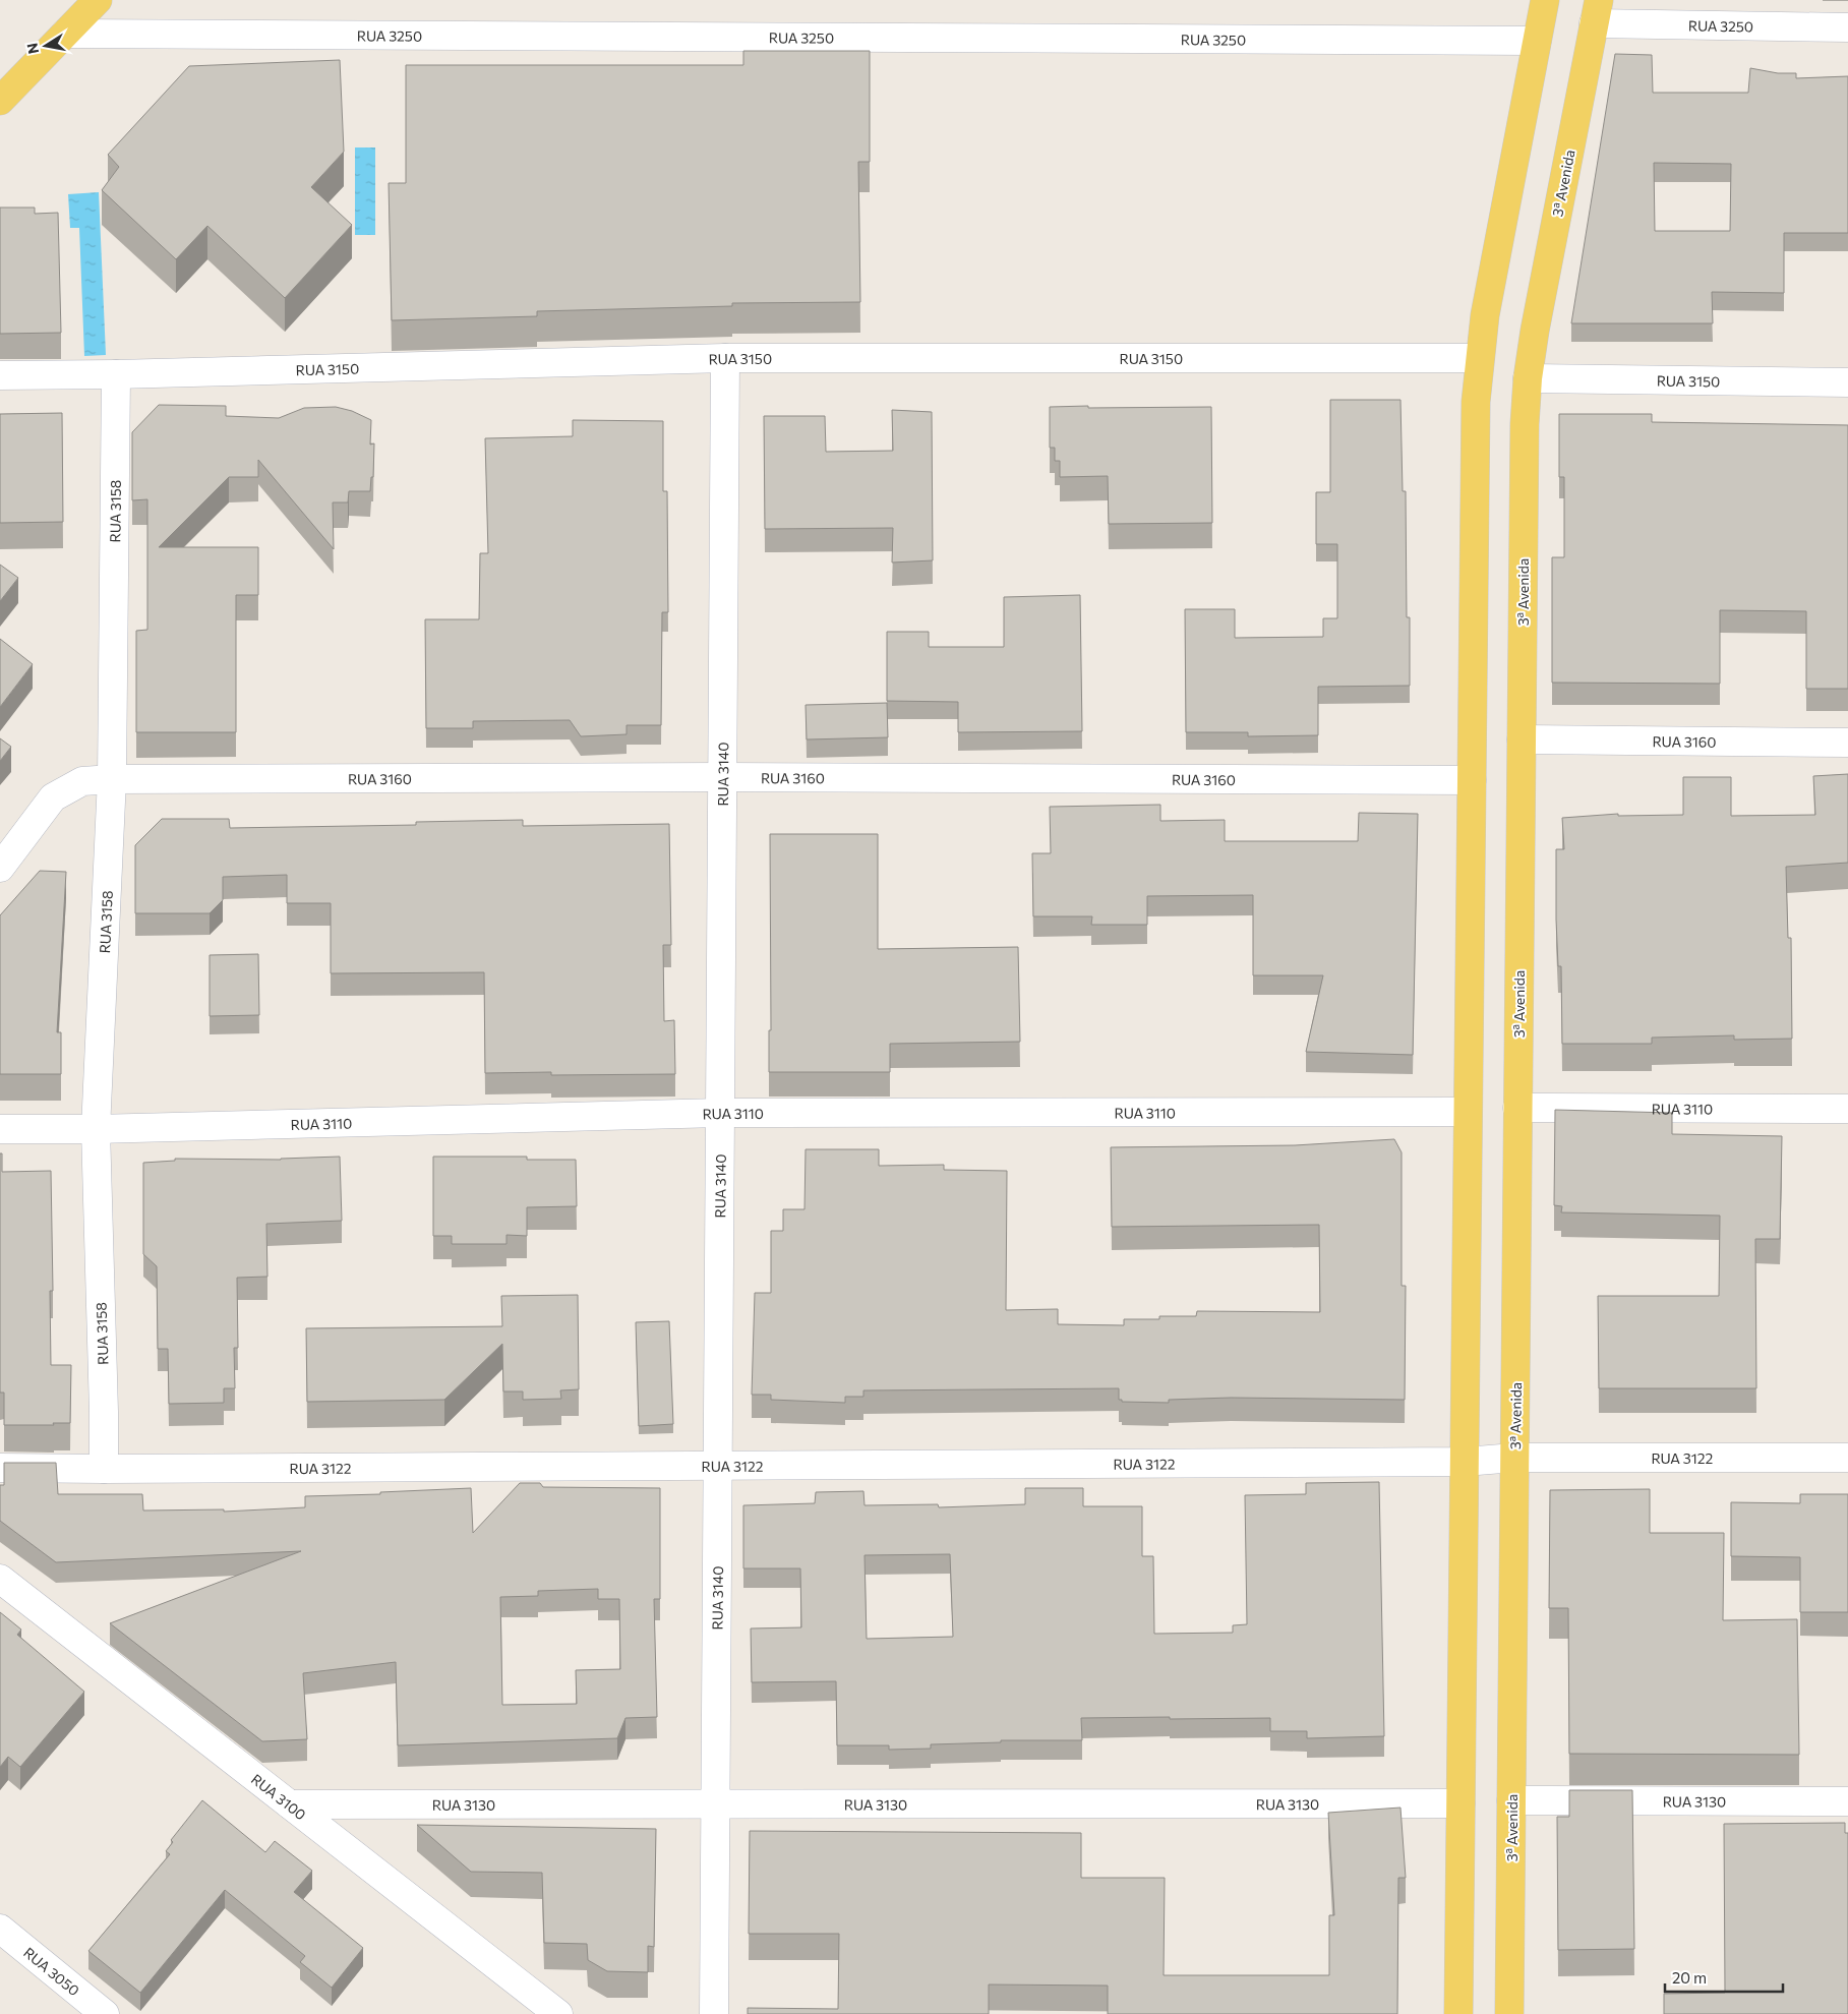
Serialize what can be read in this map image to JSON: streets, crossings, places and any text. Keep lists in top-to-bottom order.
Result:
{
  "streets": {
    "main road": ["3ª Avenida"],
    "street": [
      "RUA 3250",
      "RUA 3150",
      "RUA 3158",
      "RUA 3160",
      "RUA 3140",
      "RUA 3110",
      "RUA 3122",
      "RUA 3100",
      "RUA 3130",
      "RUA 3050"
    ]
  },
  "crossings": [
    ["RUA 3250", "3ª Avenida"],
    ["3ª Avenida", "RUA 3150"],
    ["3ª Avenida", "RUA 3160"],
    ["3ª Avenida", "RUA 3110"],
    ["3ª Avenida", "RUA 3122"],
    ["3ª Avenida", "RUA 3130"],
    ["RUA 3150", "RUA 3158"],
    ["RUA 3150", "RUA 3140"],
    ["RUA 3158", "RUA 3160"],
    ["RUA 3158", "RUA 3110"],
    ["RUA 3158", "RUA 3122"],
    ["RUA 3160", "RUA 3140"],
    ["RUA 3140", "RUA 3110"],
    ["RUA 3140", "RUA 3122"],
    ["RUA 3140", "RUA 3130"],
    ["RUA 3100", "RUA 3130"]
  ],
  "scale_bar": "20 m",
  "north": "left"
}
